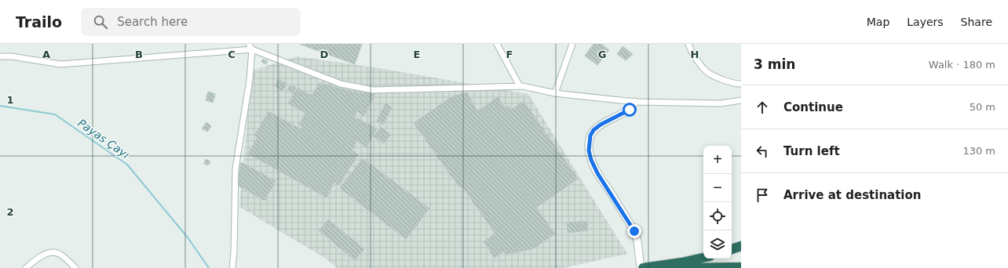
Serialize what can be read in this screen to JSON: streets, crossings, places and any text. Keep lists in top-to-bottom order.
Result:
{
  "water": ["Payas Çayı"],
  "page": {
    "header": "Trailo",
    "search": "Search here",
    "nav": ["Map", "Layers", "Share"],
    "heading": ["3 min", "Walk · 180 m"],
    "list": [
      ["Continue", "50 m"],
      ["Turn left", "130 m"],
      "Arrive at destination"
    ],
    "map_buttons": ["+", "−"]
  },
  "grid": {
    "columns": [
      "A",
      "B",
      "C",
      "D",
      "E",
      "F",
      "G",
      "H"
    ],
    "rows": ["1", "2"]
  }
}
